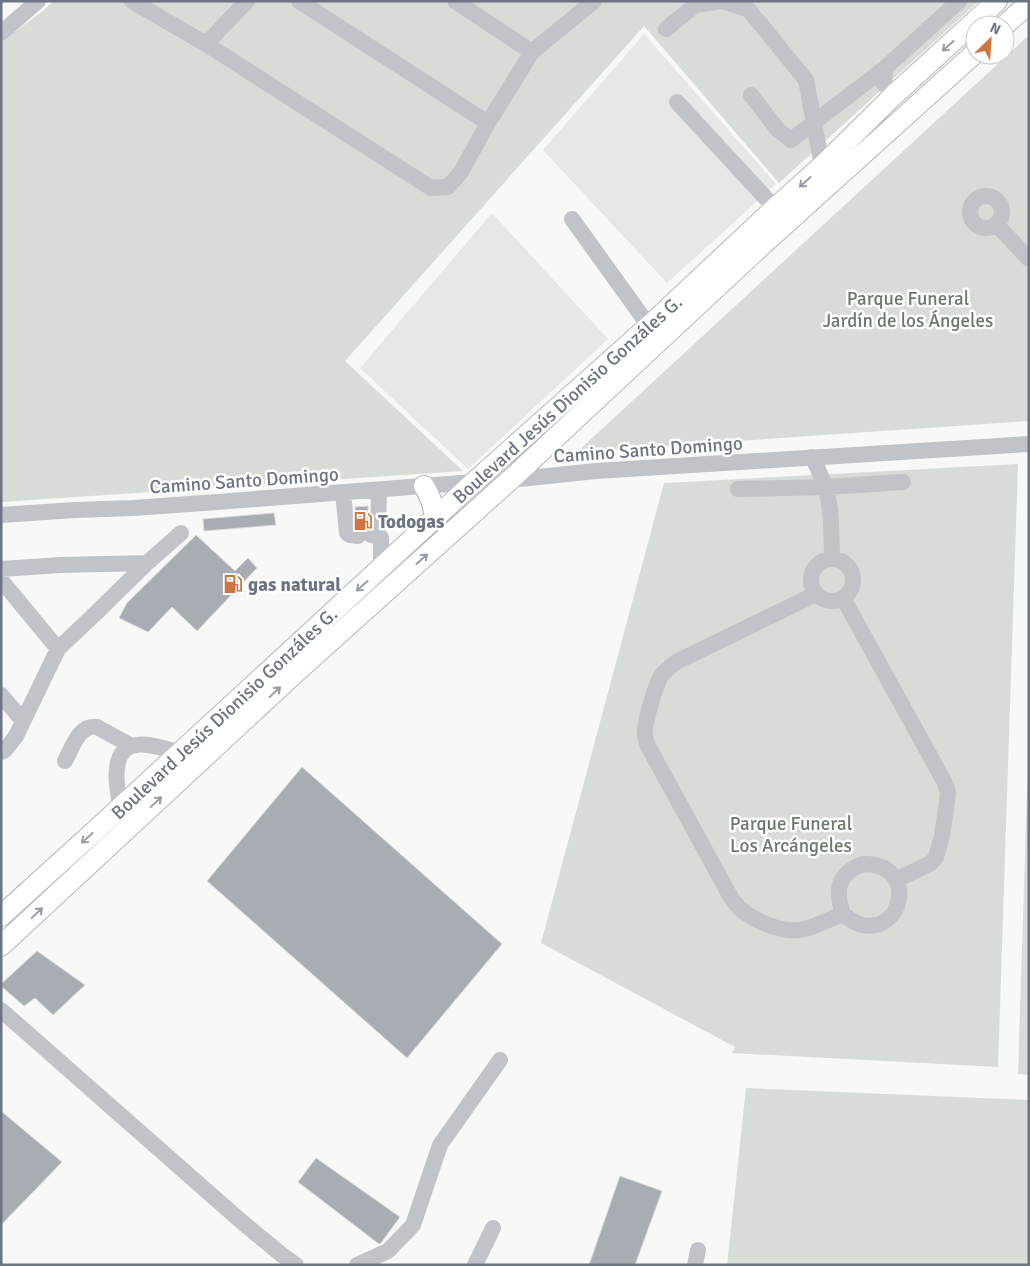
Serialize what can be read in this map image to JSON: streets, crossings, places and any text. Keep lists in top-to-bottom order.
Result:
{
  "streets": {
    "main road": ["Boulevard Jesús Dionisio Gonzáles G."],
    "street": ["Camino Santo Domingo"]
  },
  "crossings": [
    ["Boulevard Jesús Dionisio Gonzáles G.", "Camino Santo Domingo"]
  ],
  "parks": ["Parque Funeral Jardín de los Ángeles", "Parque Funeral Los Arcángeles"],
  "places": {
    "fuel station": ["Todogas", "gas natural"]
  },
  "north": "top right"
}
